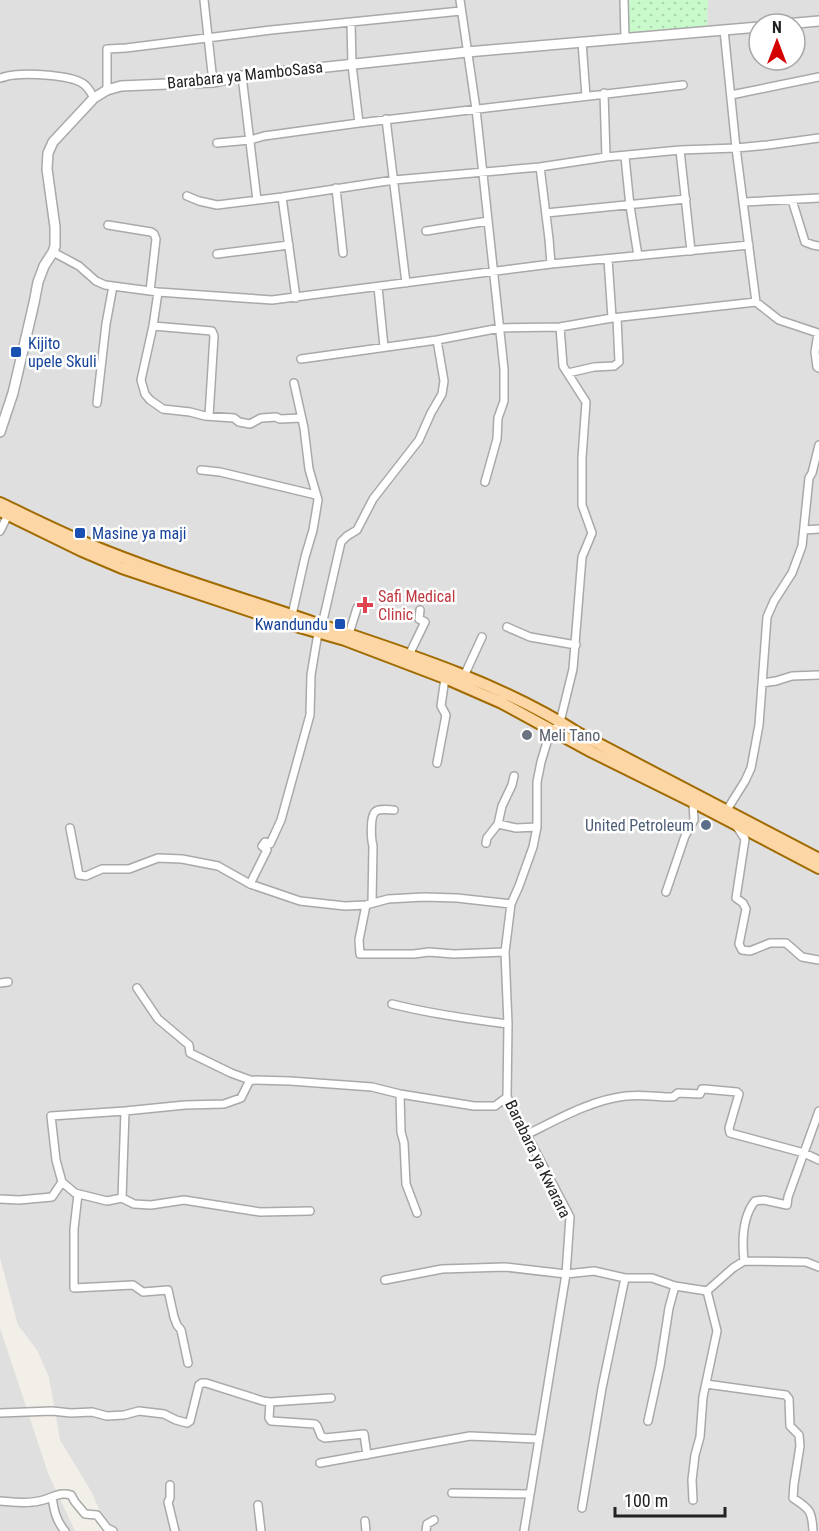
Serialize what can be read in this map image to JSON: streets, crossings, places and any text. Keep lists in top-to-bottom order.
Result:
{
  "streets": {
    "street": ["Barabara ya MamboSasa", "Barabara ya Kwarara"]
  },
  "places": {
    "transit": ["Kijito upele Skuli", "Masine ya maji", "Kwandundu"],
    "health": ["Safi Medical Clinic"],
    "other": ["Meli Tano", "United Petroleum"]
  },
  "scale_bar": "100 m",
  "north": "top"
}
